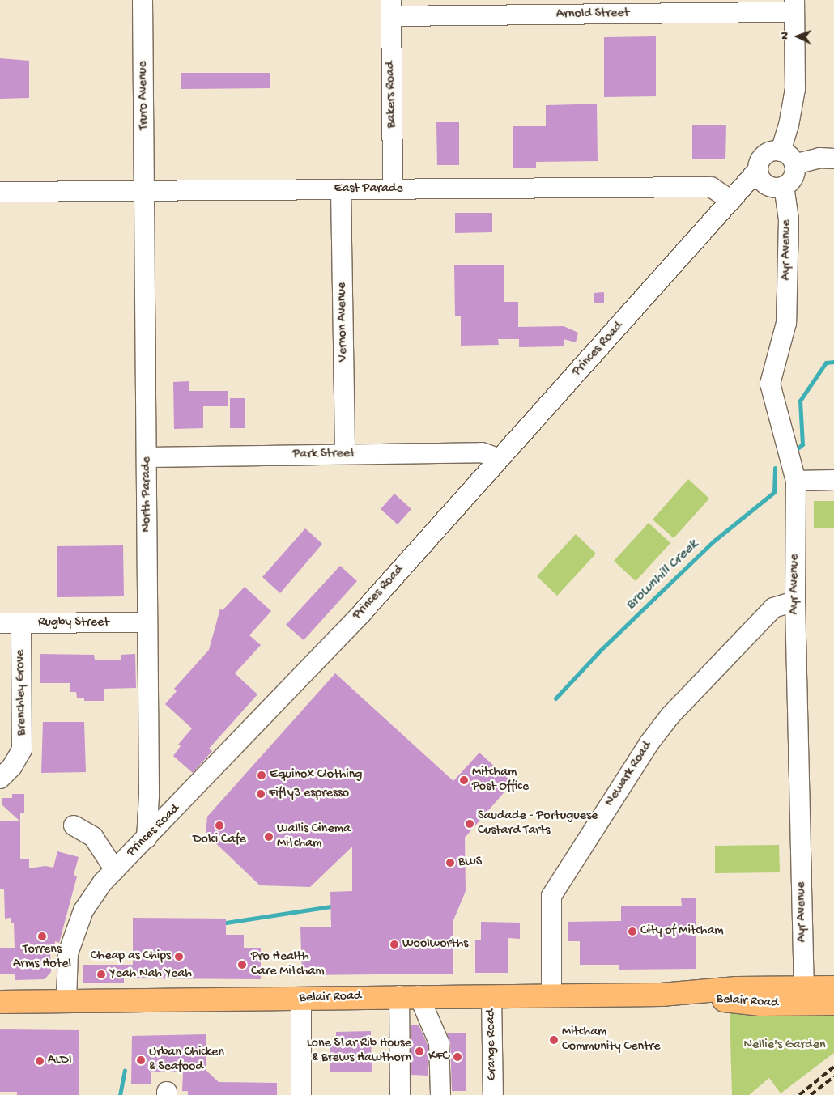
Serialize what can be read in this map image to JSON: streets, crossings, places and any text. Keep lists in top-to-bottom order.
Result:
{
  "streets": {
    "main road": ["Belair Road"],
    "street": [
      "Arnold Street",
      "Bakers Road",
      "Truro Avenue",
      "East Parade",
      "Ayr Avenue",
      "Vernon Avenue",
      "Princes Road",
      "Park Street",
      "North Parade",
      "Rugby Street",
      "Brenchley Grove",
      "Newark Road",
      "Grange Road"
    ]
  },
  "crossings": [
    ["Arnold Street", "Bakers Road"],
    ["Bakers Road", "East Parade"],
    ["Truro Avenue", "East Parade"],
    ["Truro Avenue", "North Parade"],
    ["East Parade", "Vernon Avenue"],
    ["East Parade", "Princes Road"],
    ["East Parade", "North Parade"],
    ["Ayr Avenue", "Princes Road"],
    ["Ayr Avenue", "Newark Road"],
    ["Ayr Avenue", "Belair Road"],
    ["Vernon Avenue", "Park Street"],
    ["Princes Road", "Park Street"],
    ["Princes Road", "North Parade"],
    ["Princes Road", "Belair Road"],
    ["Park Street", "North Parade"],
    ["North Parade", "Rugby Street"],
    ["Rugby Street", "Brenchley Grove"],
    ["Newark Road", "Belair Road"],
    ["Belair Road", "Grange Road"]
  ],
  "water": ["Brownhill Creek"],
  "parks": ["Nellie's Garden"],
  "places": [
    "Equinox Clothing",
    "Mitcham Post Office",
    "Fifty3 espresso",
    "Saudade - Portuguese Custard Tarts",
    "Dolci Cafe",
    "Wallis Cinema Mitcham",
    "BWS",
    "City of Mitcham",
    "Torrens Arms Hotel",
    "Woolworths",
    "Cheap as Chips",
    "Pro Health Care Mitcham",
    "Yeah Nah Yeah",
    "Mitcham Community Centre",
    "Lone Star Rib House & Brews Hawthorn",
    "KFC",
    "Urban Chicken & Seafood",
    "ALDI"
  ],
  "north": "left"
}
